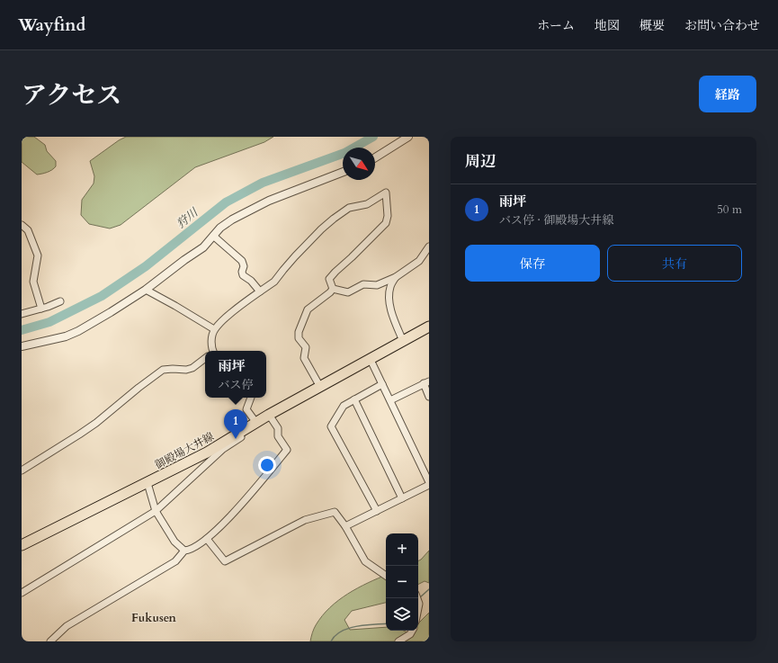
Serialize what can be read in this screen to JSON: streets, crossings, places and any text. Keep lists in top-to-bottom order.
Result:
{
  "streets": {
    "main road": ["御殿場大井線"]
  },
  "districts": ["Fukusen"],
  "water": ["狩川"],
  "north": "bottom right",
  "page": {
    "header": "Wayfind",
    "nav": [
      "ホーム",
      "地図",
      "概要",
      "お問い合わせ"
    ],
    "title": "アクセス",
    "buttons": [
      "経路",
      ["保存", "共有"]
    ],
    "heading": "周辺",
    "list": [
      {
        "mark": "1",
        "name": "雨坪",
        "note": "バス停 · 御殿場大井線",
        "value": "50 m"
      }
    ],
    "popup": ["雨坪", "バス停"],
    "pins": "1",
    "map_buttons": ["+", "−"]
  }
}
